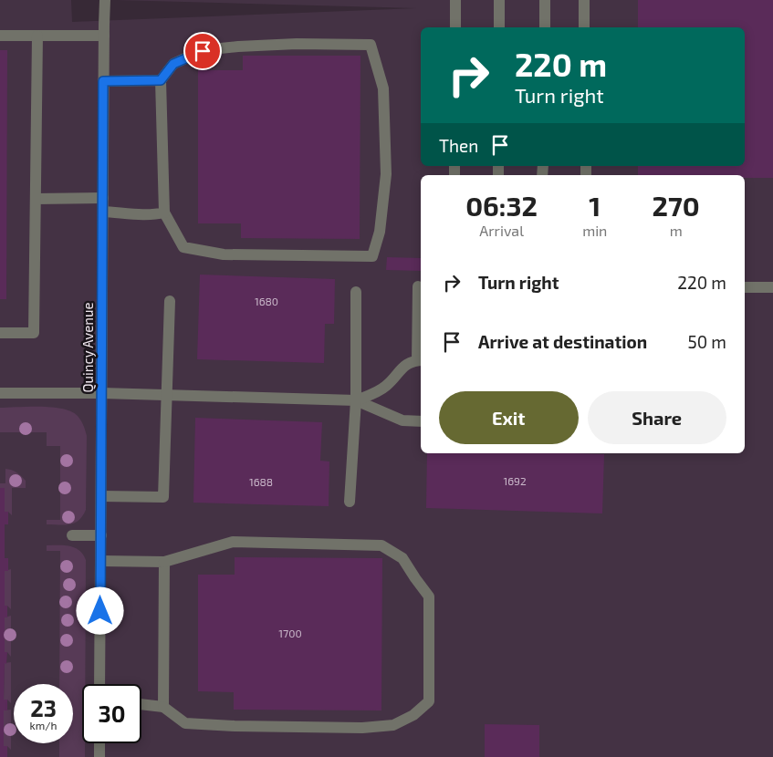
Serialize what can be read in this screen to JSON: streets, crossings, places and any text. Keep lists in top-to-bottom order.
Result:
{
  "streets": {
    "street": ["Quincy Avenue"]
  },
  "house_numbers": [
    "1680",
    "1692",
    "1688",
    "1700"
  ],
  "page": {
    "turn": ["220 m", "Turn right"],
    "then": "Then",
    "eta": [
      "06:32",
      "Arrival",
      "1",
      "min",
      "270",
      "m"
    ],
    "list": [
      {
        "name": "Turn right",
        "value": "220 m"
      },
      {
        "name": "Arrive at destination",
        "value": "50 m"
      }
    ],
    "buttons": ["Exit", "Share"],
    "speed": "23 km/h",
    "limit": "30"
  }
}
